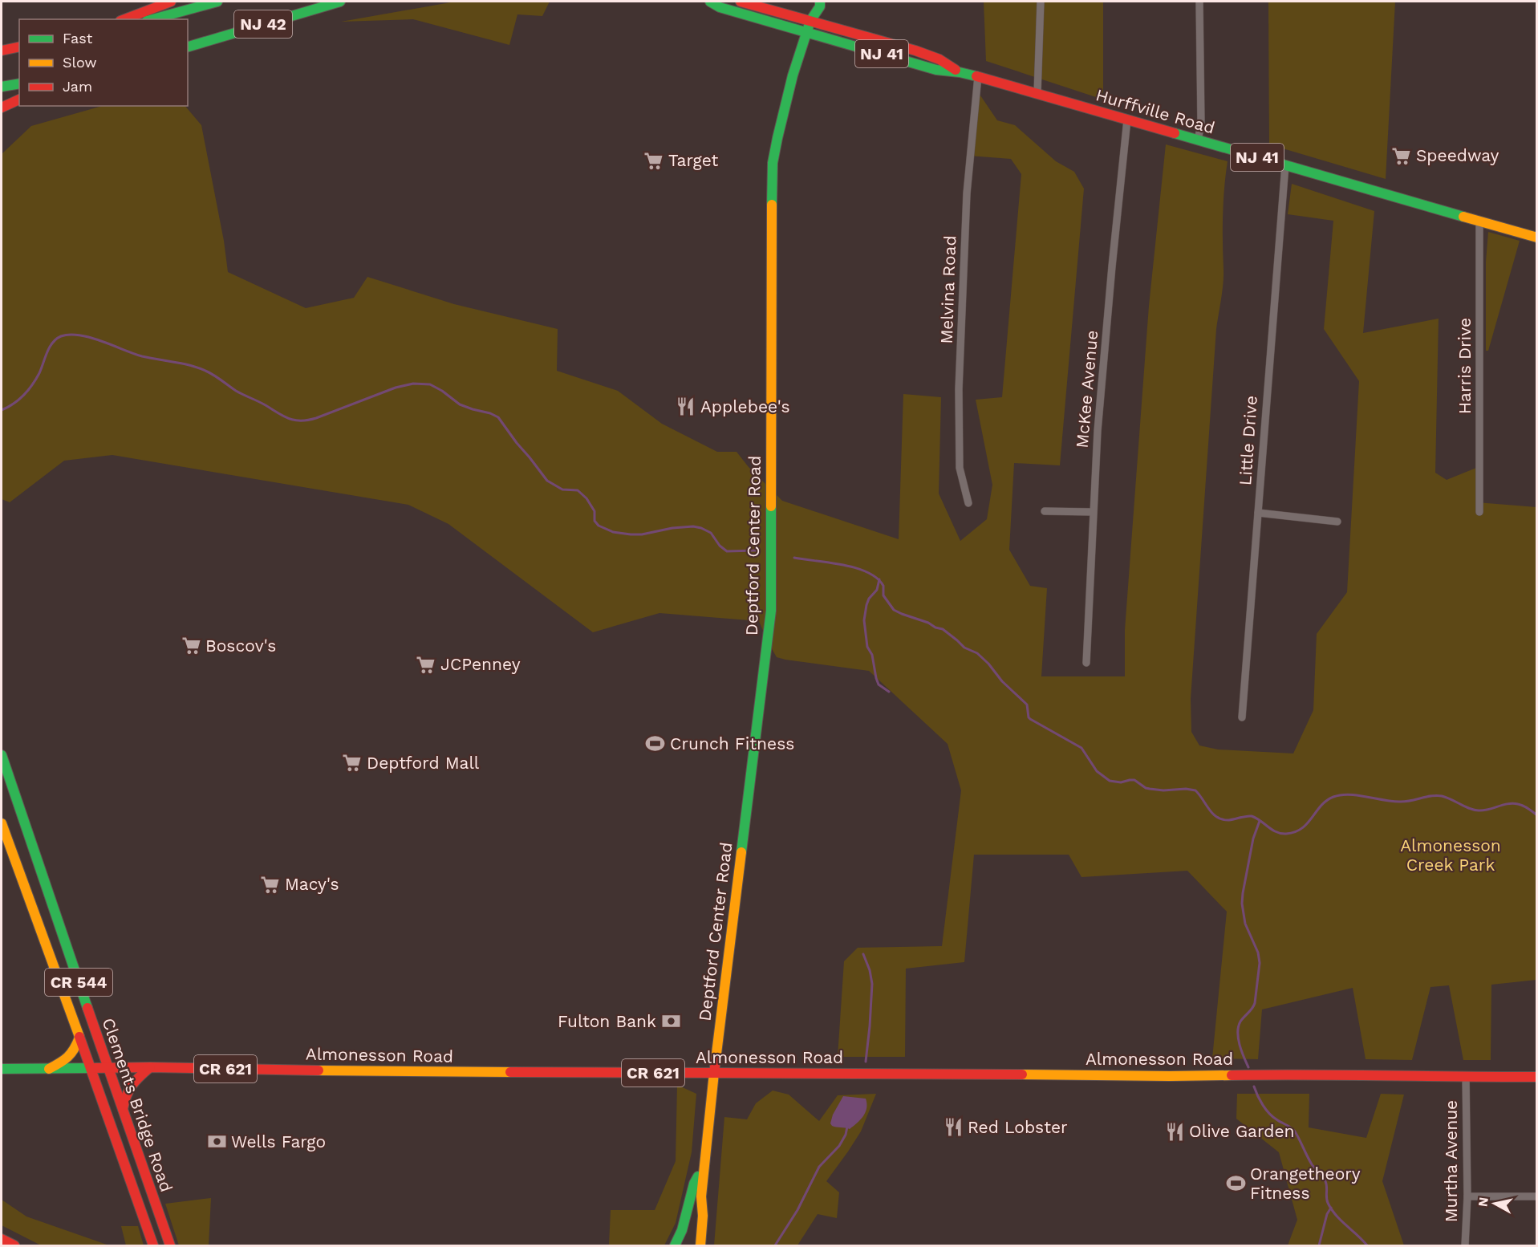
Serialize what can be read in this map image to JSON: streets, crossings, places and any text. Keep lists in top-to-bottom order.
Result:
{
  "streets": {
    "main road": [
      "NJ 42",
      "NJ 41",
      "Hurffville Road",
      "Deptford Center Road",
      "CR 544",
      "Almonesson Road",
      "CR 621",
      "Clements Bridge Road"
    ],
    "street": [
      "Melvina Road",
      "Harris Drive",
      "McKee Avenue",
      "Little Drive",
      "Murtha Avenue"
    ]
  },
  "crossings": [
    ["Hurffville Road", "Melvina Road"],
    ["Hurffville Road", "Harris Drive"],
    ["Hurffville Road", "McKee Avenue"],
    ["Hurffville Road", "Little Drive"],
    ["Hurffville Road", "Deptford Center Road"],
    ["Deptford Center Road", "Almonesson Road"],
    ["Almonesson Road", "Clements Bridge Road"],
    ["Almonesson Road", "Murtha Avenue"]
  ],
  "parks": ["Almonesson Creek Park"],
  "places": {
    "supermarket": [
      "Speedway",
      "Target",
      "Boscov's",
      "JCPenney",
      "Deptford Mall",
      "Macy's"
    ],
    "restaurant": ["Applebee's", "Red Lobster", "Olive Garden"],
    "sports": ["Crunch Fitness", "Orangetheory Fitness"],
    "bank": ["Fulton Bank", "Wells Fargo"]
  },
  "legend": ["Fast", "Slow", "Jam"],
  "north": "left"
}
